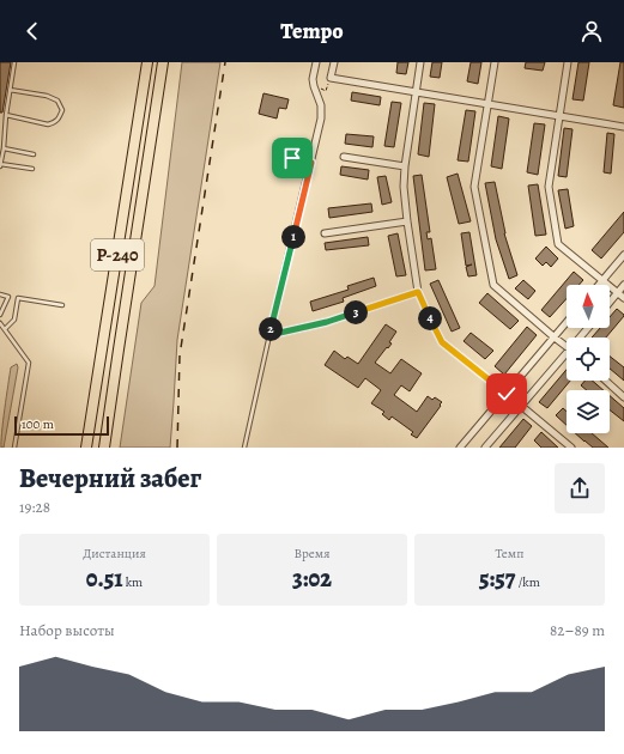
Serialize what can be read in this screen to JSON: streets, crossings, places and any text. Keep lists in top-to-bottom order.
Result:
{
  "streets": {
    "highway": ["Р-240"]
  },
  "scale_bar": "100 m",
  "north": "top",
  "page": {
    "header": "Tempo",
    "pins": [
      "1",
      "3",
      "4",
      "2"
    ],
    "scale": "100 m",
    "heading": ["Вечерний забег", "19:28"],
    "stats": [
      ["Дистанция", "0.51 km"],
      ["Время", "3:02"],
      ["Темп", "5:57 /km"]
    ],
    "chart": ["Набор высоты", "82–89 m"]
  }
}
